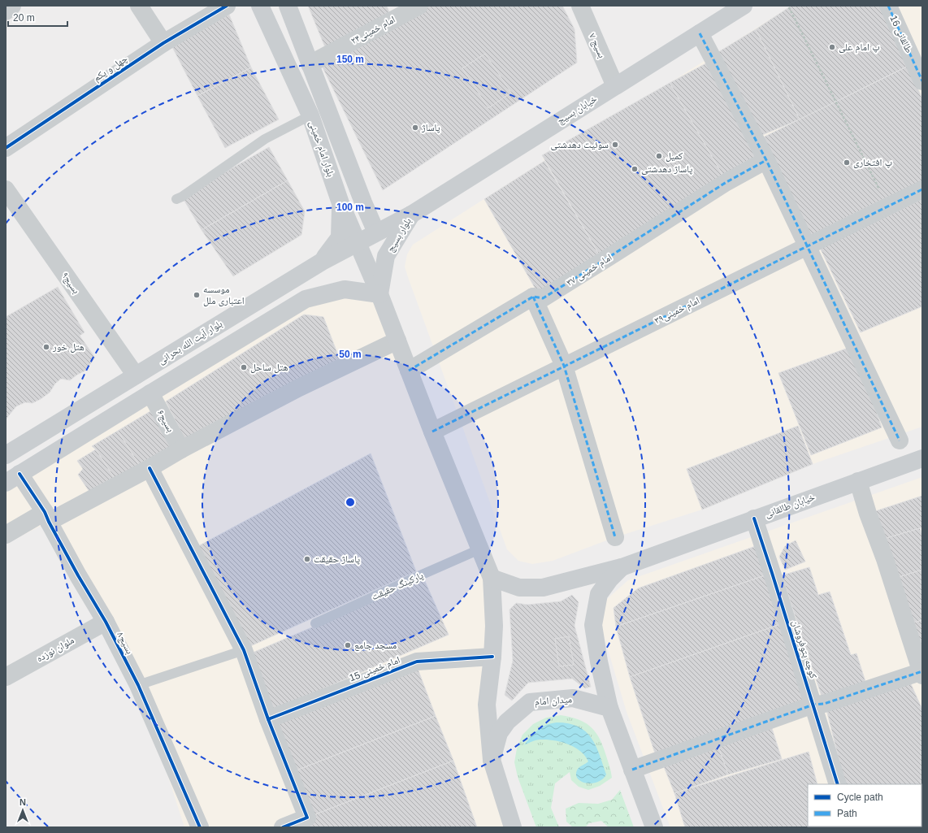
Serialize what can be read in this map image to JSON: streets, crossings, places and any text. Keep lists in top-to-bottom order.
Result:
{
  "streets": {
    "main road": [
      "خیابان بسیج",
      "بلوار امام خمینی",
      "بلوار بسیج",
      "بلوار آیت الله بحرانی",
      "خیابان طالقانی",
      "میدان امام"
    ],
    "street": [
      "امام خمینی۲۴",
      "طالقانی 16",
      "بسیج ۷",
      "چهل و یکم",
      "امام خمینی ۳۷",
      "بسیج۹",
      "امام خمینی۳۹",
      "بسیج۶",
      "بسیج۸",
      "ملوان نوزده",
      "کوچه پتوفروشان",
      "امام خمینی 15"
    ],
    "lane": ["پارکینگ حقیقت"]
  },
  "crossings": [
    ["امام خمینی۲۴", "بلوار امام خمینی"],
    ["بسیج ۷", "خیابان بسیج"],
    ["خیابان بسیج", "بلوار بسیج"],
    ["بلوار امام خمینی", "بلوار بسیج"],
    ["بلوار امام خمینی", "امام خمینی ۳۷"],
    ["بلوار امام خمینی", "امام خمینی۳۹"],
    ["بلوار امام خمینی", "بلوار آیت الله بحرانی"],
    ["بلوار امام خمینی", "خیابان طالقانی"],
    ["بلوار امام خمینی", "پارکینگ حقیقت"],
    ["بلوار بسیج", "بلوار آیت الله بحرانی"],
    ["بسیج۹", "بلوار آیت الله بحرانی"],
    ["خیابان طالقانی", "کوچه پتوفروشان"],
    ["بسیج۸", "ملوان نوزده"]
  ],
  "places": [
    "پ امام علی",
    "پاساژ",
    "سوئیت دهدشتی",
    "کمیل",
    "پ افتخاری",
    "پاساژ دهدشتی",
    "موسسه اعتباری ملل",
    "هتل خور",
    "هتل ساحل",
    "پاساژ حقیقت",
    "مسجد جامع"
  ],
  "legend": ["Cycle path", "Path"],
  "scale_bar": "20 m",
  "north": "top",
  "rings": ["150 m", "100 m", "50 m"]
}
